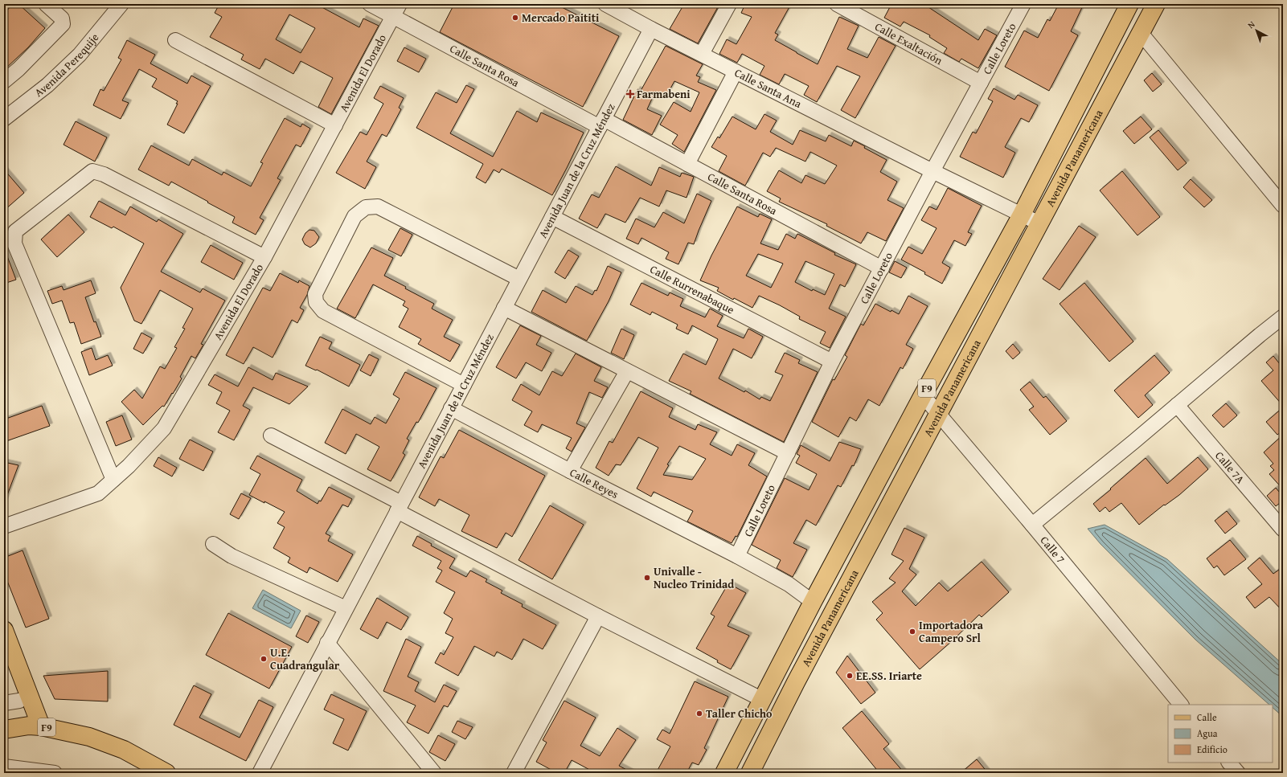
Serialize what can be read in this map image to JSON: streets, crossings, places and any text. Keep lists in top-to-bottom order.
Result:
{
  "streets": {
    "main road": ["Avenida Panamericana", "F9"],
    "street": [
      "Calle Exaltación",
      "Calle Loreto",
      "Avenida Perequije",
      "Calle Santa Rosa",
      "Avenida El Dorado",
      "Calle Santa Ana",
      "Avenida Juan de la Cruz Méndez",
      "Calle Rurrenabaque",
      "Calle 7A",
      "Calle Reyes",
      "Calle 7"
    ]
  },
  "crossings": [
    ["Calle Exaltación", "Calle Loreto"],
    ["Calle Loreto", "Calle Santa Rosa"],
    ["Calle Loreto", "Calle Santa Ana"],
    ["Calle Loreto", "Calle Rurrenabaque"],
    ["Calle Loreto", "Calle Reyes"],
    ["Calle Santa Rosa", "Avenida El Dorado"],
    ["Calle Santa Rosa", "Avenida Juan de la Cruz Méndez"],
    ["Calle Santa Ana", "Avenida Panamericana"],
    ["Calle Santa Ana", "Avenida Juan de la Cruz Méndez"],
    ["Avenida Panamericana", "Calle Reyes"],
    ["Avenida Panamericana", "Calle 7"],
    ["Avenida Juan de la Cruz Méndez", "Calle Rurrenabaque"],
    ["Avenida Juan de la Cruz Méndez", "Calle Reyes"]
  ],
  "places": {
    "other": [
      "Mercado Paititi",
      "Univalle - Nucleo Trinidad",
      "Importadora Campero Srl",
      "U.E. Cuadrangular",
      "EE.SS. Iriarte",
      "Taller Chicho"
    ],
    "health": ["Farmabeni"]
  },
  "legend": ["Calle", "Agua", "Edificio"],
  "north": "top left"
}
